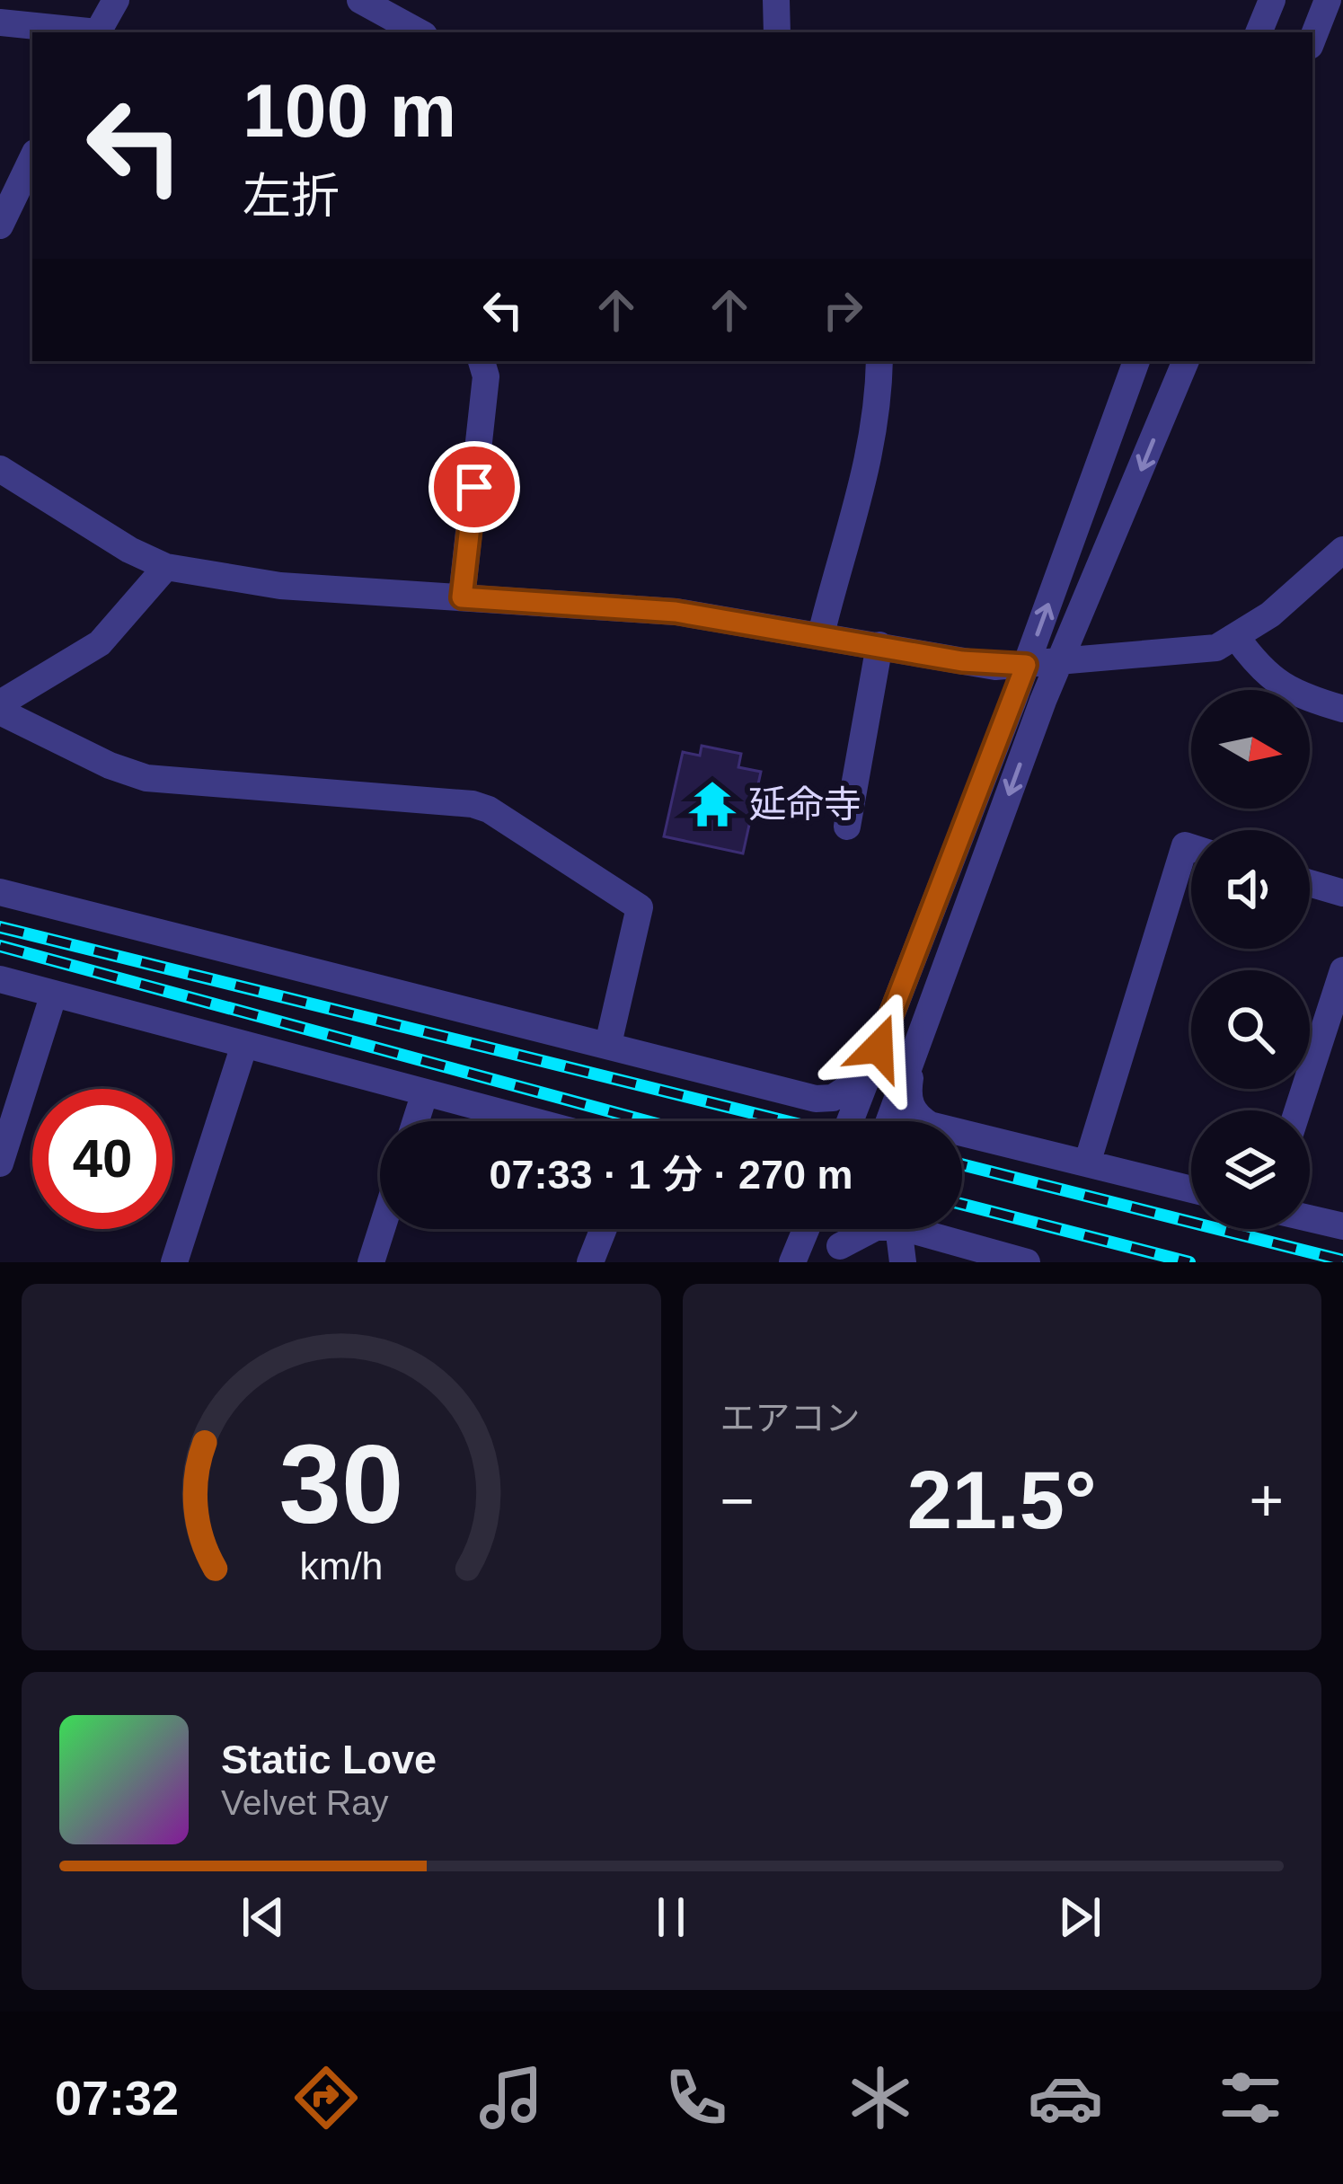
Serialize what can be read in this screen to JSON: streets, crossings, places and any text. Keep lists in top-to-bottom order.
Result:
{
  "places": {
    "temple": ["延命寺"]
  },
  "north": "right",
  "page": {
    "turn": ["100 m", "左折"],
    "limit": "40",
    "trip": "07:33 · 1 分 · 270 m",
    "tile": "エアコン",
    "heat": ["−", "21.5°", "+"],
    "song": ["Static Love", "Velvet Ray"],
    "tabs": "07:32",
    "gauge": ["30", "km/h"]
  }
}
